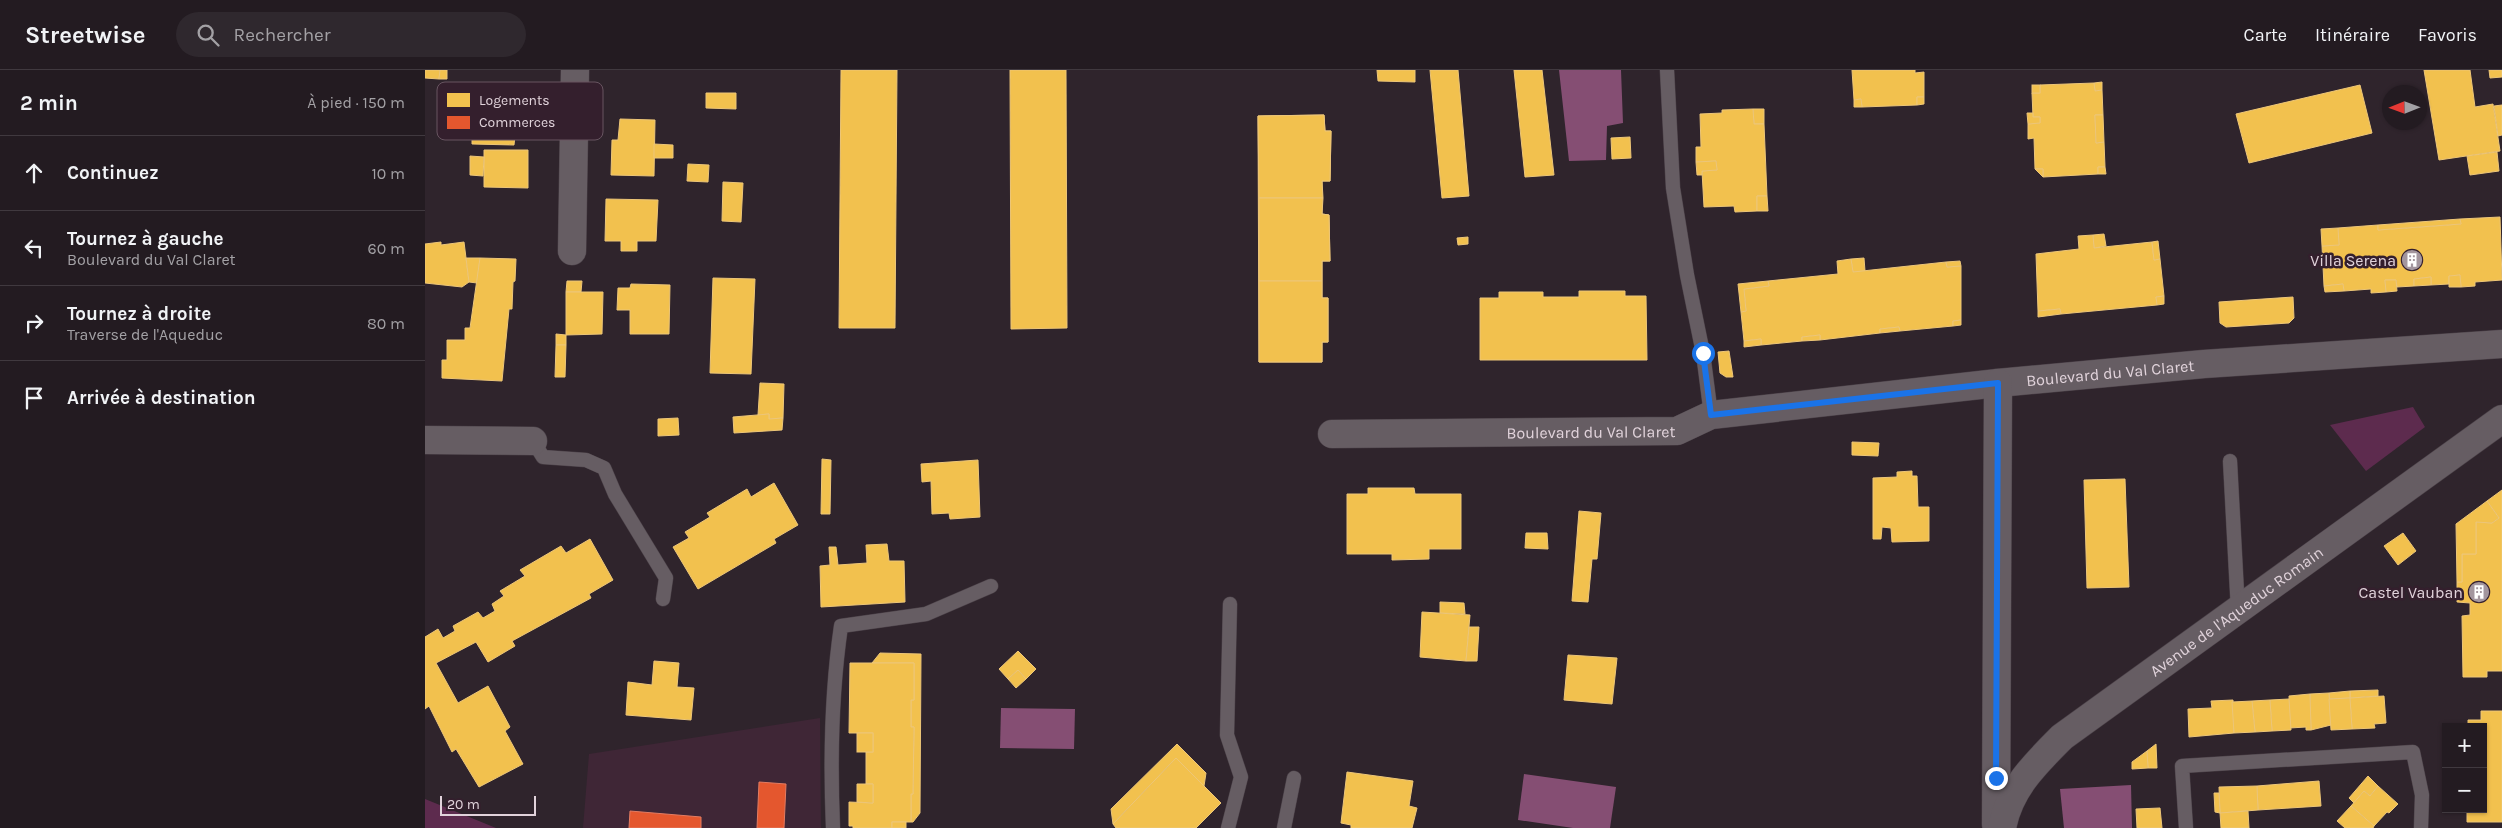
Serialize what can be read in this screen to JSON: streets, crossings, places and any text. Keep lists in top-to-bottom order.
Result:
{
  "streets": {
    "street": ["Boulevard du Val Claret", "Avenue de l'Aqueduc Romain"]
  },
  "places": {
    "building": ["Villa Serena", "Castel Vauban"]
  },
  "legend": ["Logements", "Commerces"],
  "scale_bar": "20 m",
  "north": "left",
  "page": {
    "header": "Streetwise",
    "search": "Rechercher",
    "nav": ["Carte", "Itinéraire", "Favoris"],
    "heading": ["2 min", "À pied · 150 m"],
    "list": [
      ["Continuez", "10 m"],
      ["Tournez à gauche", "Boulevard du Val Claret", "60 m"],
      ["Tournez à droite", "Traverse de l'Aqueduc", "80 m"],
      "Arrivée à destination"
    ],
    "map_buttons": ["+", "−"],
    "scale": "20 m"
  }
}
